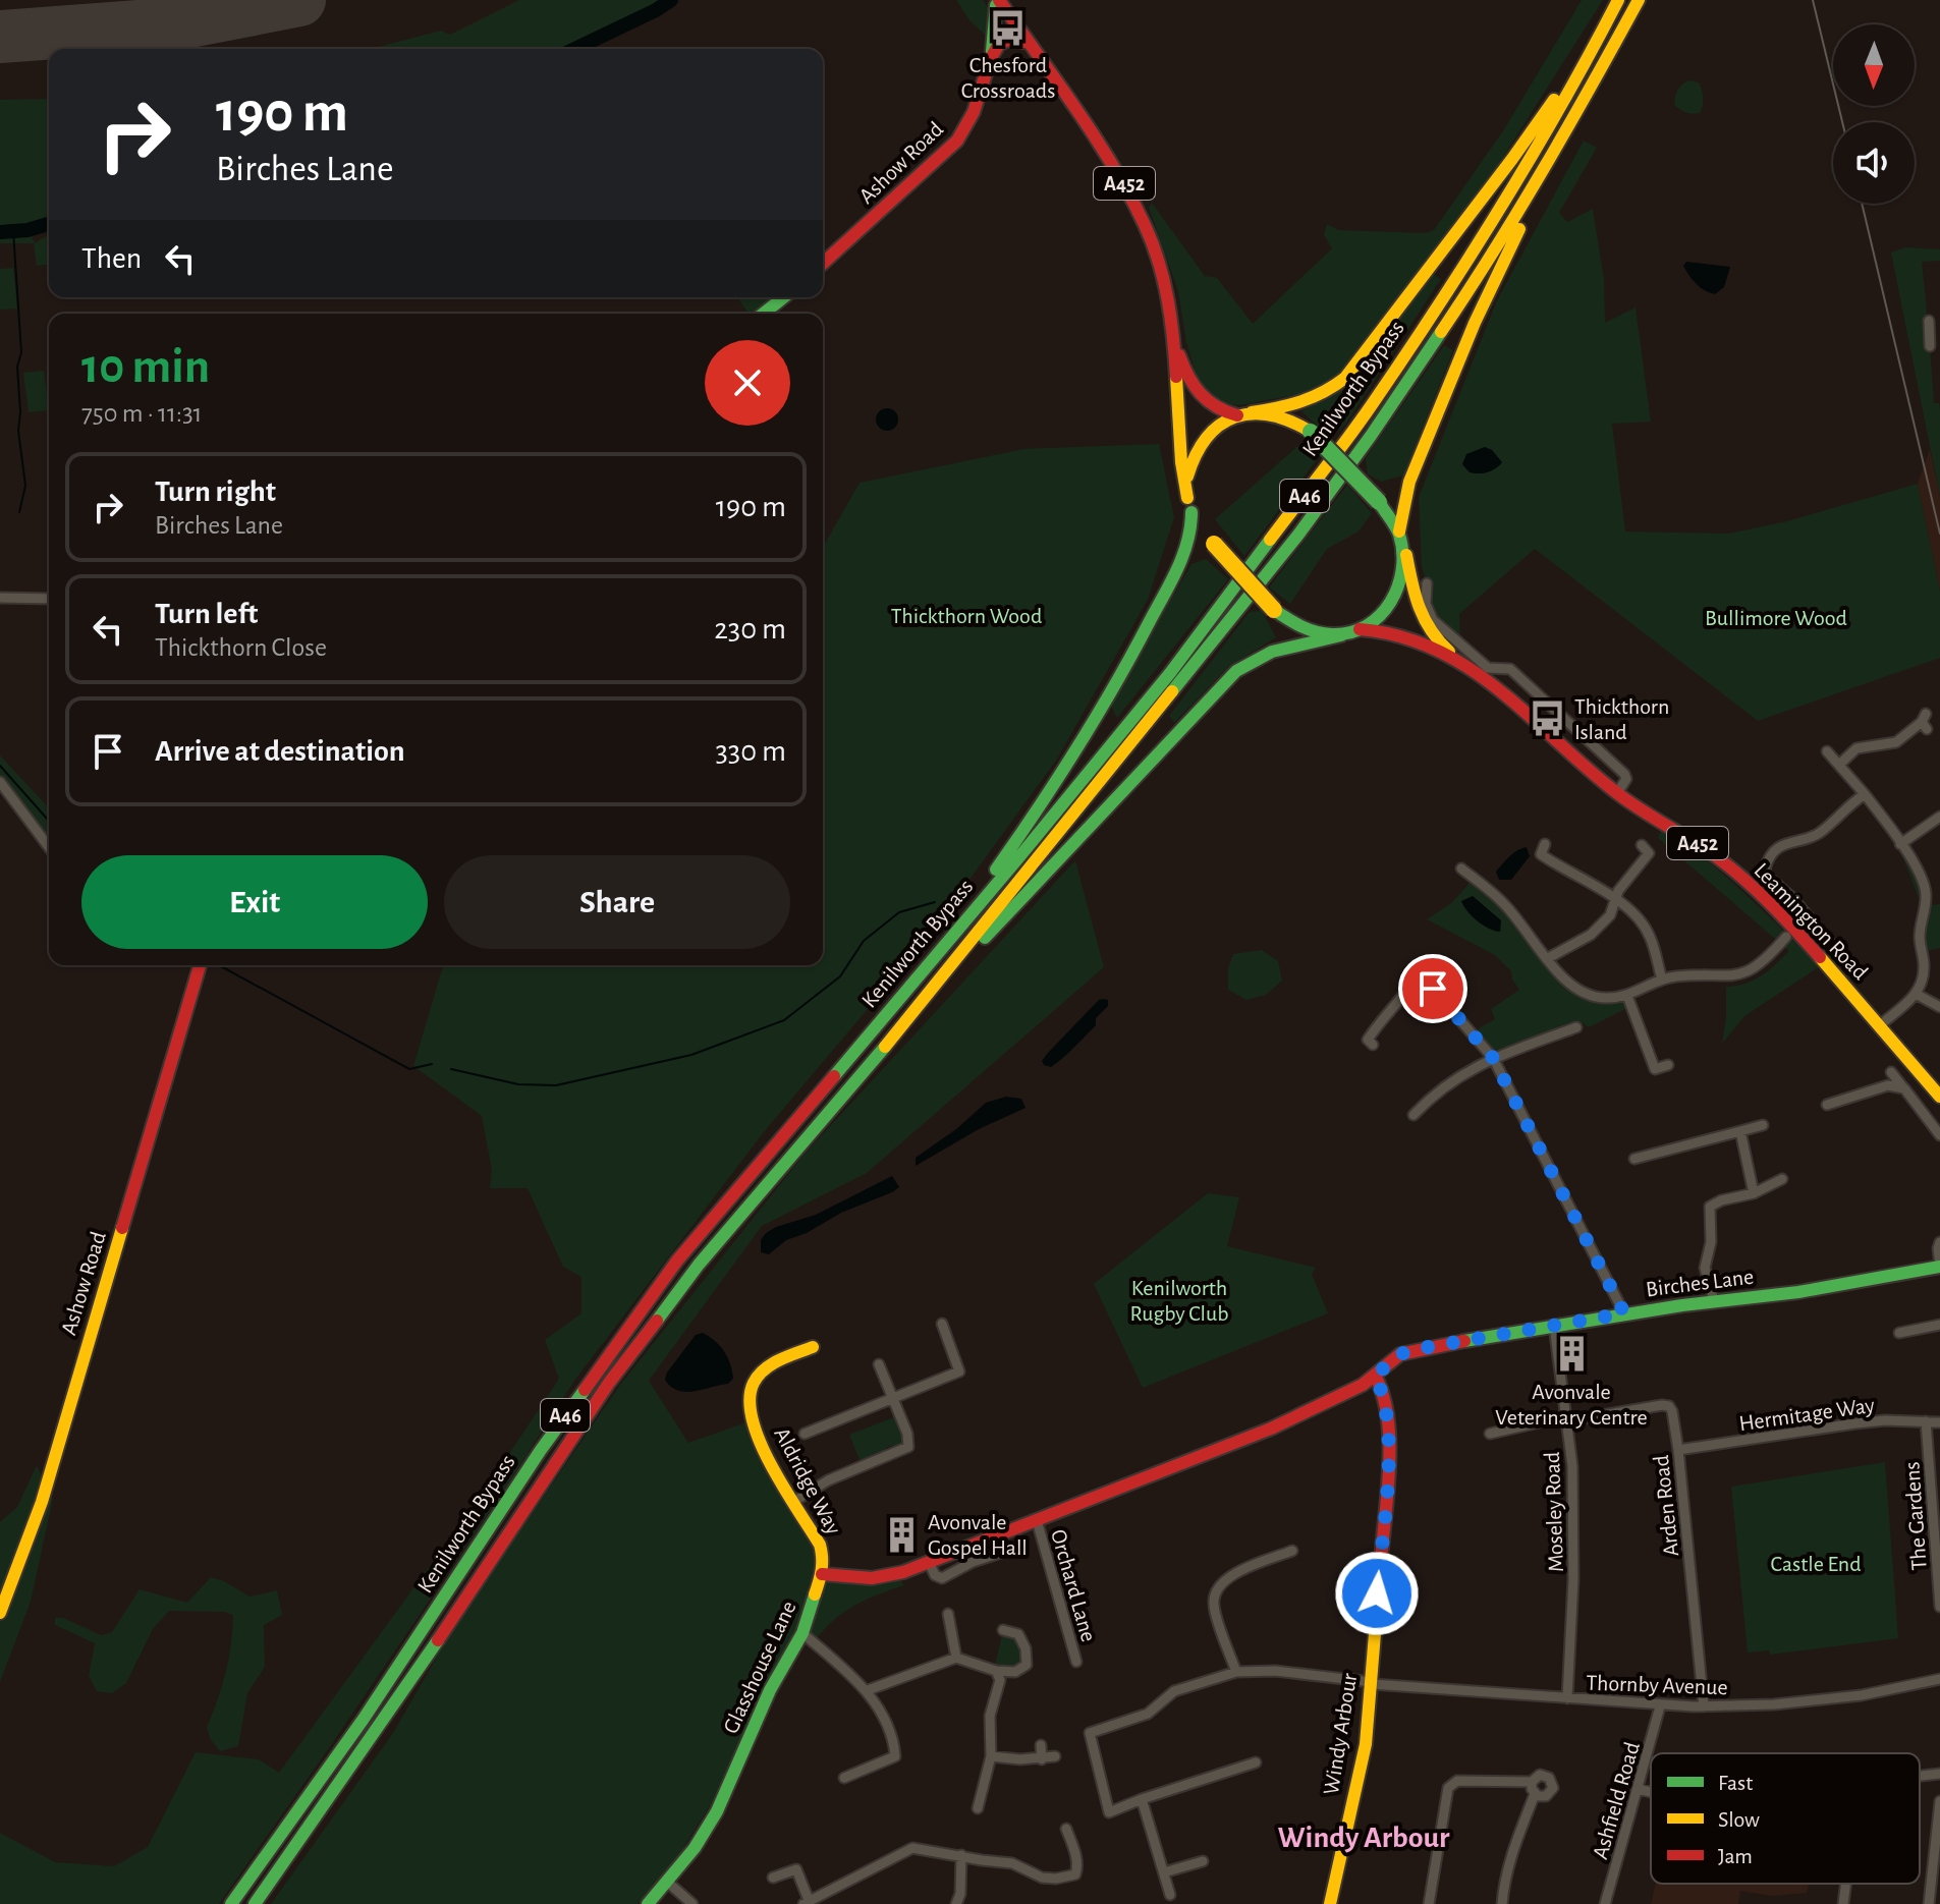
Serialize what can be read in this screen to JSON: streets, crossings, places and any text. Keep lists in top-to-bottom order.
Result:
{
  "streets": {
    "main road": [
      "Ashow Road",
      "A452",
      "Kenilworth Bypass",
      "A46",
      "Leamington Road",
      "Birches Lane",
      "Aldridge Way",
      "Glasshouse Lane",
      "Windy Arbour"
    ],
    "street": [
      "Hermitage Way",
      "Arden Road",
      "Moseley Road",
      "The Gardens",
      "Orchard Lane",
      "Thornby Avenue",
      "Ashfield Road"
    ]
  },
  "crossings": [
    ["Ashow Road", "A452"],
    ["A452", "Leamington Road"],
    ["Birches Lane", "Moseley Road"],
    ["Birches Lane", "Windy Arbour"],
    ["Hermitage Way", "Arden Road"],
    ["Hermitage Way", "The Gardens"],
    ["Aldridge Way", "Glasshouse Lane"],
    ["Arden Road", "Moseley Road"],
    ["Arden Road", "Thornby Avenue"],
    ["Moseley Road", "Thornby Avenue"],
    ["Thornby Avenue", "Windy Arbour"],
    ["Thornby Avenue", "Ashfield Road"]
  ],
  "districts": ["Windy Arbour"],
  "parks": [
    "Thickthorn Wood",
    "Bullimore Wood",
    "Kenilworth Rugby Club",
    "Castle End"
  ],
  "places": {
    "bus stop": ["Chesford Crossroads", "Thickthorn Island"],
    "building": ["Avonvale Veterinary Centre", "Avonvale Gospel Hall"]
  },
  "legend": ["Fast", "Slow", "Jam"],
  "north": "bottom",
  "page": {
    "turn": ["190 m", "Birches Lane"],
    "then": "Then",
    "heading": ["10 min", "750 m · 11:31"],
    "list": [
      {
        "name": "Turn right",
        "note": "Birches Lane",
        "value": "190 m"
      },
      {
        "name": "Turn left",
        "note": "Thickthorn Close",
        "value": "230 m"
      },
      {
        "name": "Arrive at destination",
        "value": "330 m"
      }
    ],
    "buttons": ["Exit", "Share"]
  }
}
